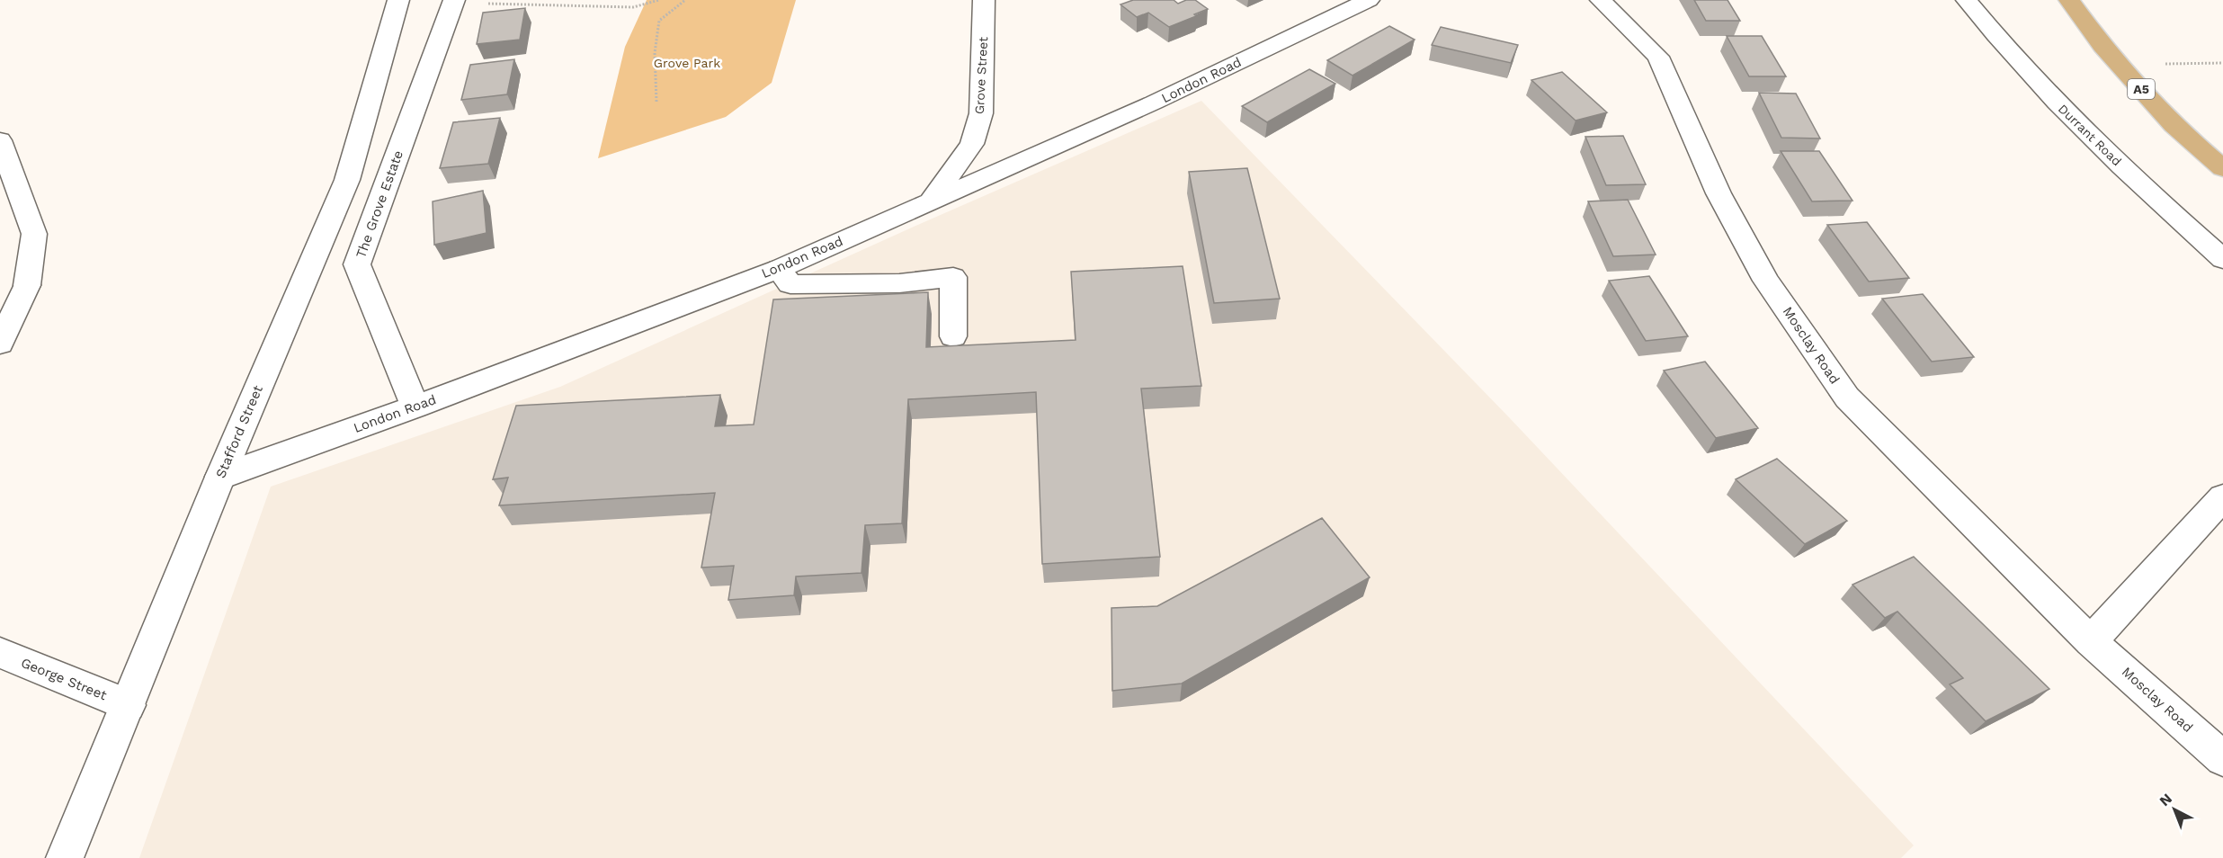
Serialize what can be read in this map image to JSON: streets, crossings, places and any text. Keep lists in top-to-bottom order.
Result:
{
  "streets": {
    "main road": ["A5"],
    "street": [
      "Grove Street",
      "London Road",
      "Durrant Road",
      "The Grove Estate",
      "Mosclay Road",
      "Stafford Street",
      "George Street"
    ]
  },
  "crossings": [
    ["Grove Street", "London Road"],
    ["London Road", "The Grove Estate"],
    ["London Road", "Stafford Street"],
    ["Stafford Street", "George Street"]
  ],
  "parks": ["Grove Park"],
  "north": "top left"
}
